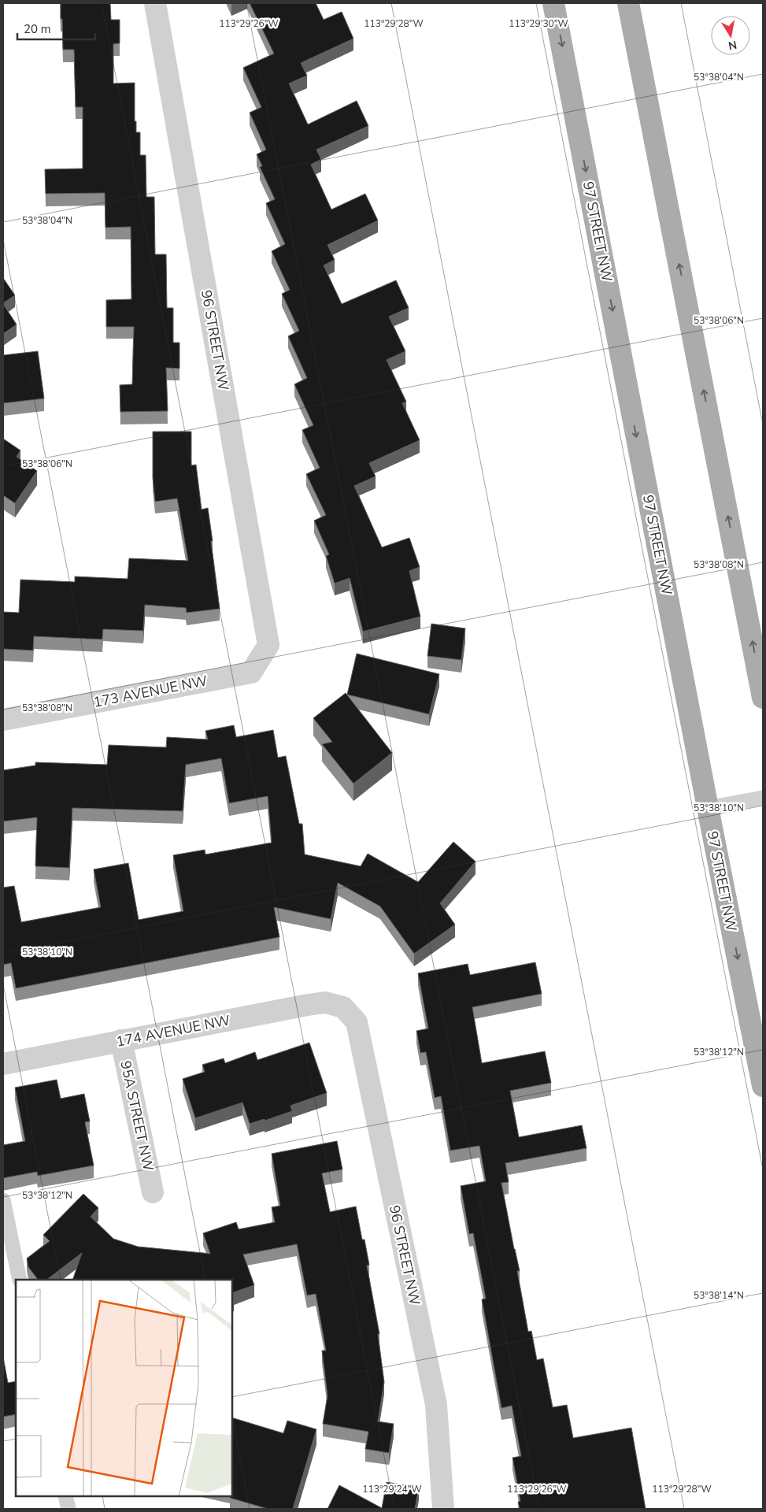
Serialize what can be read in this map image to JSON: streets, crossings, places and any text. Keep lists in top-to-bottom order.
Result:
{
  "streets": {
    "main road": ["97 STREET NW"],
    "street": [
      "96 STREET NW",
      "173 AVENUE NW",
      "174 AVENUE NW",
      "95A STREET NW"
    ]
  },
  "crossings": [
    ["96 STREET NW", "173 AVENUE NW"],
    ["96 STREET NW", "174 AVENUE NW"],
    ["174 AVENUE NW", "95A STREET NW"]
  ],
  "scale_bar": "20 m",
  "north": "bottom",
  "coordinates": [
    "113°29'26\"W",
    "113°29'28\"W",
    "113°29'30\"W",
    "53°38'04\"N",
    "53°38'06\"N",
    "53°38'08\"N",
    "53°38'10\"N",
    "53°38'12\"N",
    "53°38'14\"N",
    "113°29'24\"W"
  ]
}
